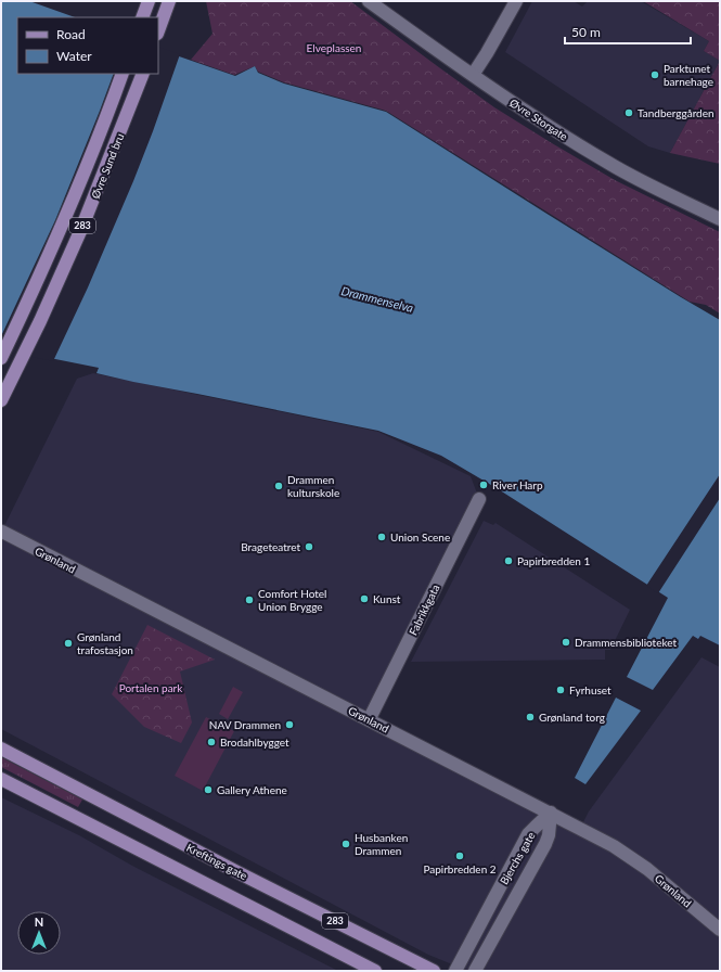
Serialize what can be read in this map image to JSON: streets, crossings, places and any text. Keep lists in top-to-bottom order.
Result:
{
  "streets": {
    "main road": ["Øvre Sund bru", "283", "Kreftings gate"],
    "street": [
      "Øvre Storgate",
      "Grønland",
      "Fabrikkgata",
      "Bjerchs gate"
    ]
  },
  "crossings": [
    ["Grønland", "Fabrikkgata"],
    ["Grønland", "Bjerchs gate"]
  ],
  "water": ["Drammenselva"],
  "parks": ["Elveplassen", "Portalen park"],
  "places": [
    "Parktunet barnehage",
    "Tandberggården",
    "River Harp",
    "Drammen kulturskole",
    "Union Scene",
    "Brageteatret",
    "Papirbredden 1",
    "Kunst",
    "Comfort Hotel Union Brygge",
    "Drammensbiblioteket",
    "Grønland trafostasjon",
    "Fyrhuset",
    "Grønland torg",
    "NAV Drammen",
    "Brodahlbygget",
    "Gallery Athene",
    "Husbanken Drammen",
    "Papirbredden 2"
  ],
  "legend": ["Road", "Water"],
  "scale_bar": "50 m",
  "north": "top"
}
